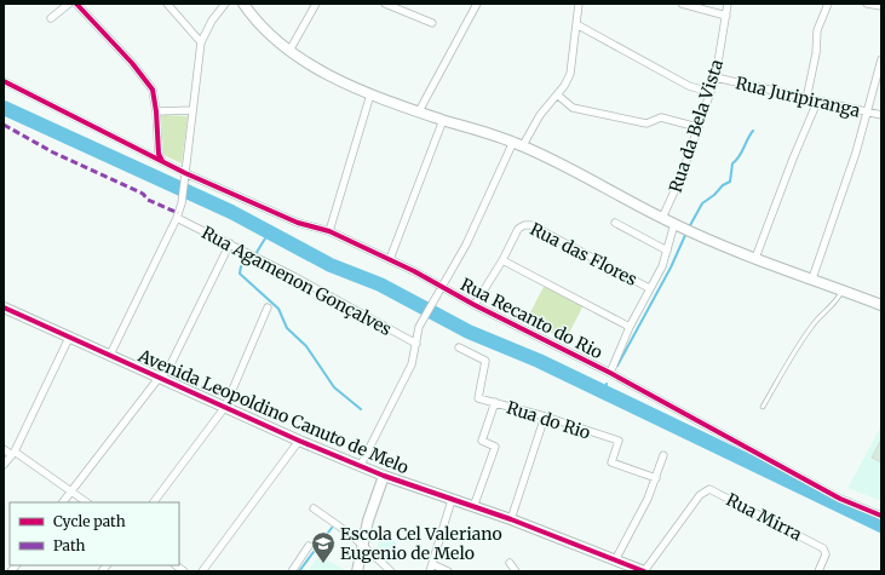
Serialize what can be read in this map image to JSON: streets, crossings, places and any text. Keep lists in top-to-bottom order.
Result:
{
  "streets": {
    "street": [
      "Rua Juripiranga",
      "Rua da Bela Vista",
      "Rua das Flores",
      "Rua Agamenon Gonçalves",
      "Rua Recanto do Rio",
      "Avenida Leopoldino Canuto de Melo",
      "Rua do Rio",
      "Rua Mirra"
    ]
  },
  "crossings": [
    ["Rua Juripiranga", "Rua da Bela Vista"],
    ["Rua das Flores", "Rua Recanto do Rio"],
    ["Avenida Leopoldino Canuto de Melo", "Rua Mirra"]
  ],
  "places": {
    "school or university": ["Escola Cel Valeriano Eugenio de Melo"]
  },
  "legend": ["Cycle path", "Path"]
}
